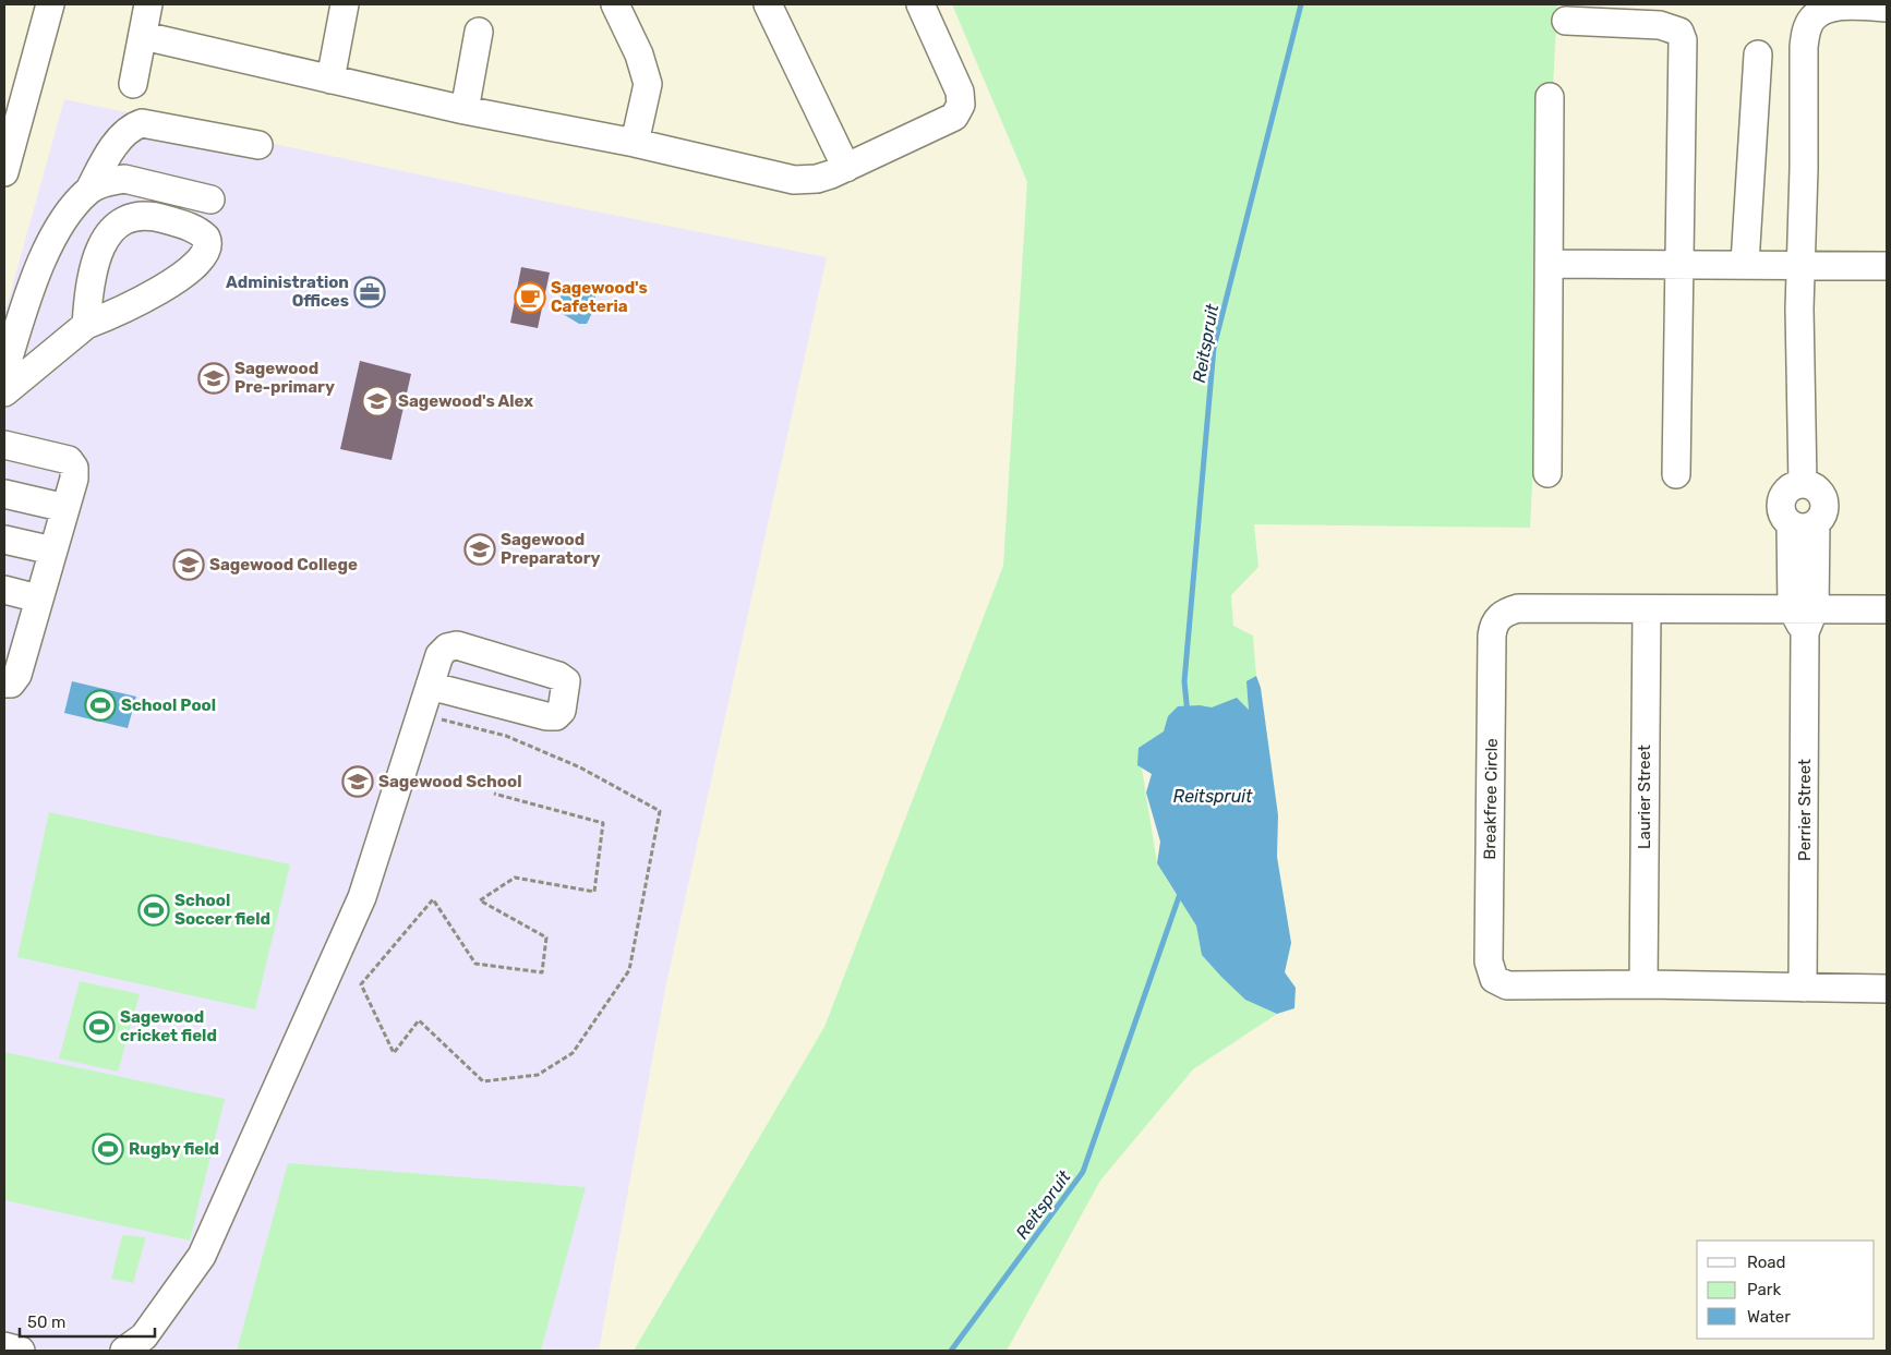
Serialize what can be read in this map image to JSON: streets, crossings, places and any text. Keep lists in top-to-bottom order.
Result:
{
  "streets": {
    "street": ["Laurier Street", "Breakfree Circle", "Perrier Street"]
  },
  "crossings": [
    ["Laurier Street", "Breakfree Circle"],
    ["Breakfree Circle", "Perrier Street"]
  ],
  "water": ["Reitspruit"],
  "places": {
    "office": ["Administration Offices"],
    "cafe": ["Sagewood's Cafeteria"],
    "school or university": [
      "Sagewood Pre-primary",
      "Sagewood's Alex",
      "Sagewood Preparatory",
      "Sagewood College",
      "Sagewood School"
    ],
    "sports": [
      "School Pool",
      "School Soccer field",
      "Sagewood cricket field",
      "Rugby field"
    ]
  },
  "legend": ["Road", "Park", "Water"],
  "scale_bar": "50 m"
}
